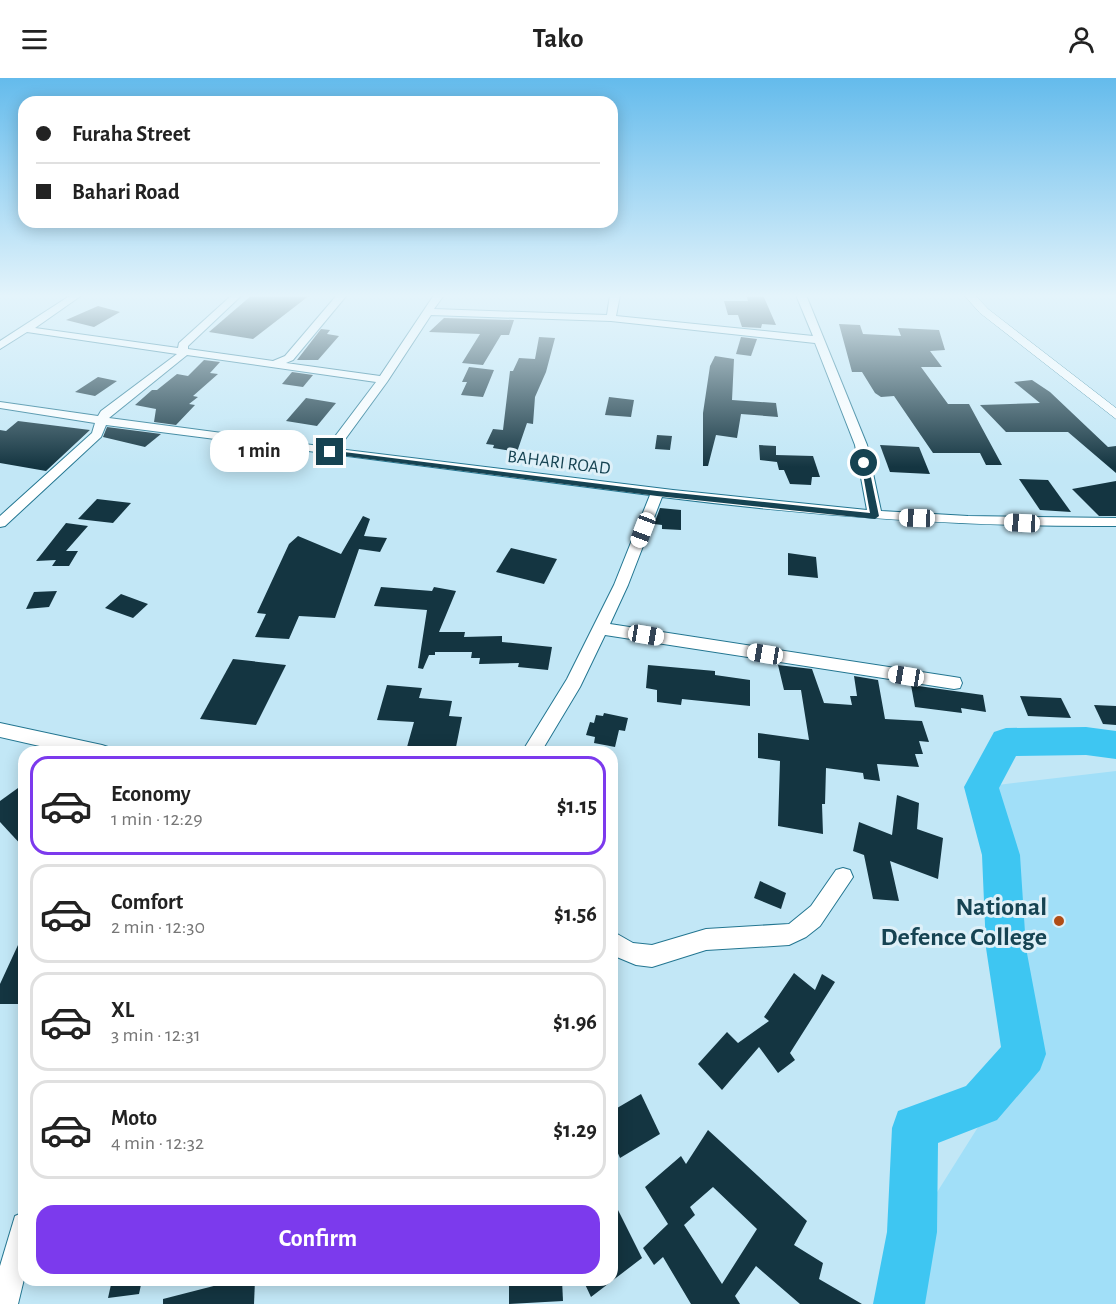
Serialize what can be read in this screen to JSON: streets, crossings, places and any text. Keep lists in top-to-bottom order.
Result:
{
  "streets": {
    "street": ["BAHARI ROAD"]
  },
  "places": ["National Defence College"],
  "page": {
    "header": "Tako",
    "banner": ["Furaha Street", "Bahari Road"],
    "bubble": "1 min",
    "list": [
      {
        "name": "Economy",
        "note": "1 min · 12:29",
        "value": "$1.15"
      },
      {
        "name": "Comfort",
        "note": "2 min · 12:30",
        "value": "$1.56"
      },
      {
        "name": "XL",
        "note": "3 min · 12:31",
        "value": "$1.96"
      },
      {
        "name": "Moto",
        "note": "4 min · 12:32",
        "value": "$1.29"
      }
    ],
    "buttons": "Confirm"
  }
}
